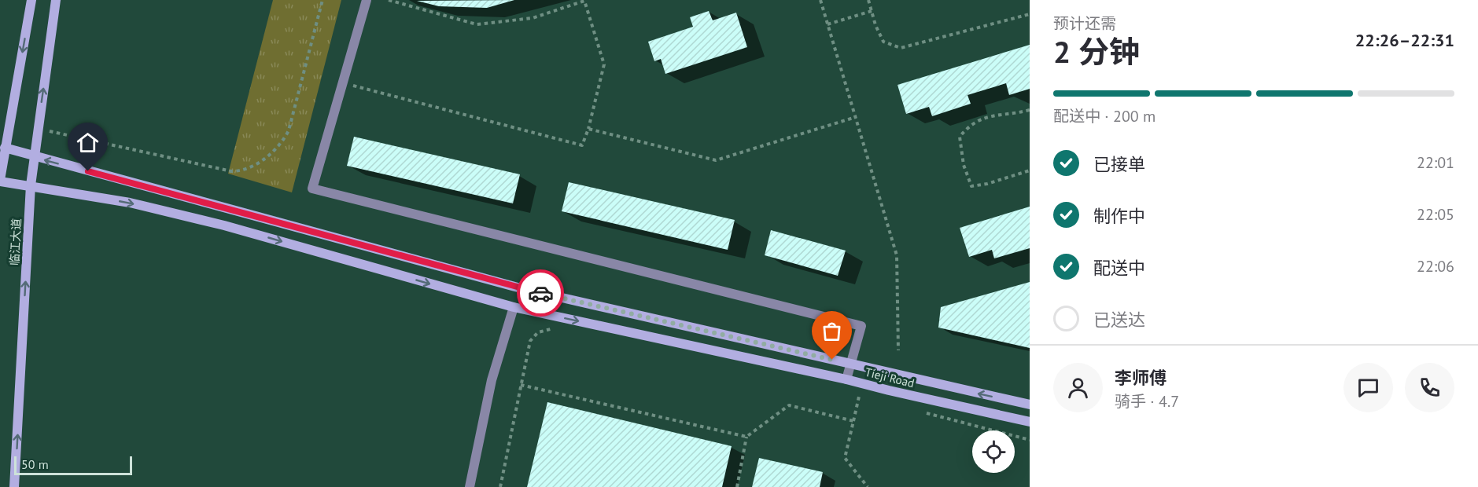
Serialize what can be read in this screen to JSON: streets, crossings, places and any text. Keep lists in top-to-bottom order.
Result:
{
  "streets": {
    "main road": ["临江大道", "Tieji Road"]
  },
  "crossings": [
    ["临江大道", "Tieji Road"]
  ],
  "one_way": ["临江大道"],
  "scale_bar": "50 m",
  "page": {
    "heading": ["2 分钟", "预计还需", "22:26–22:31"],
    "panel": ["李师傅", "骑手 · 4.7"],
    "bar": "配送中 · 200 m",
    "list": [
      ["已接单", "22:01"],
      ["制作中", "22:05"],
      ["配送中", "22:06"],
      "已送达"
    ],
    "scale": "50 m"
  }
}
